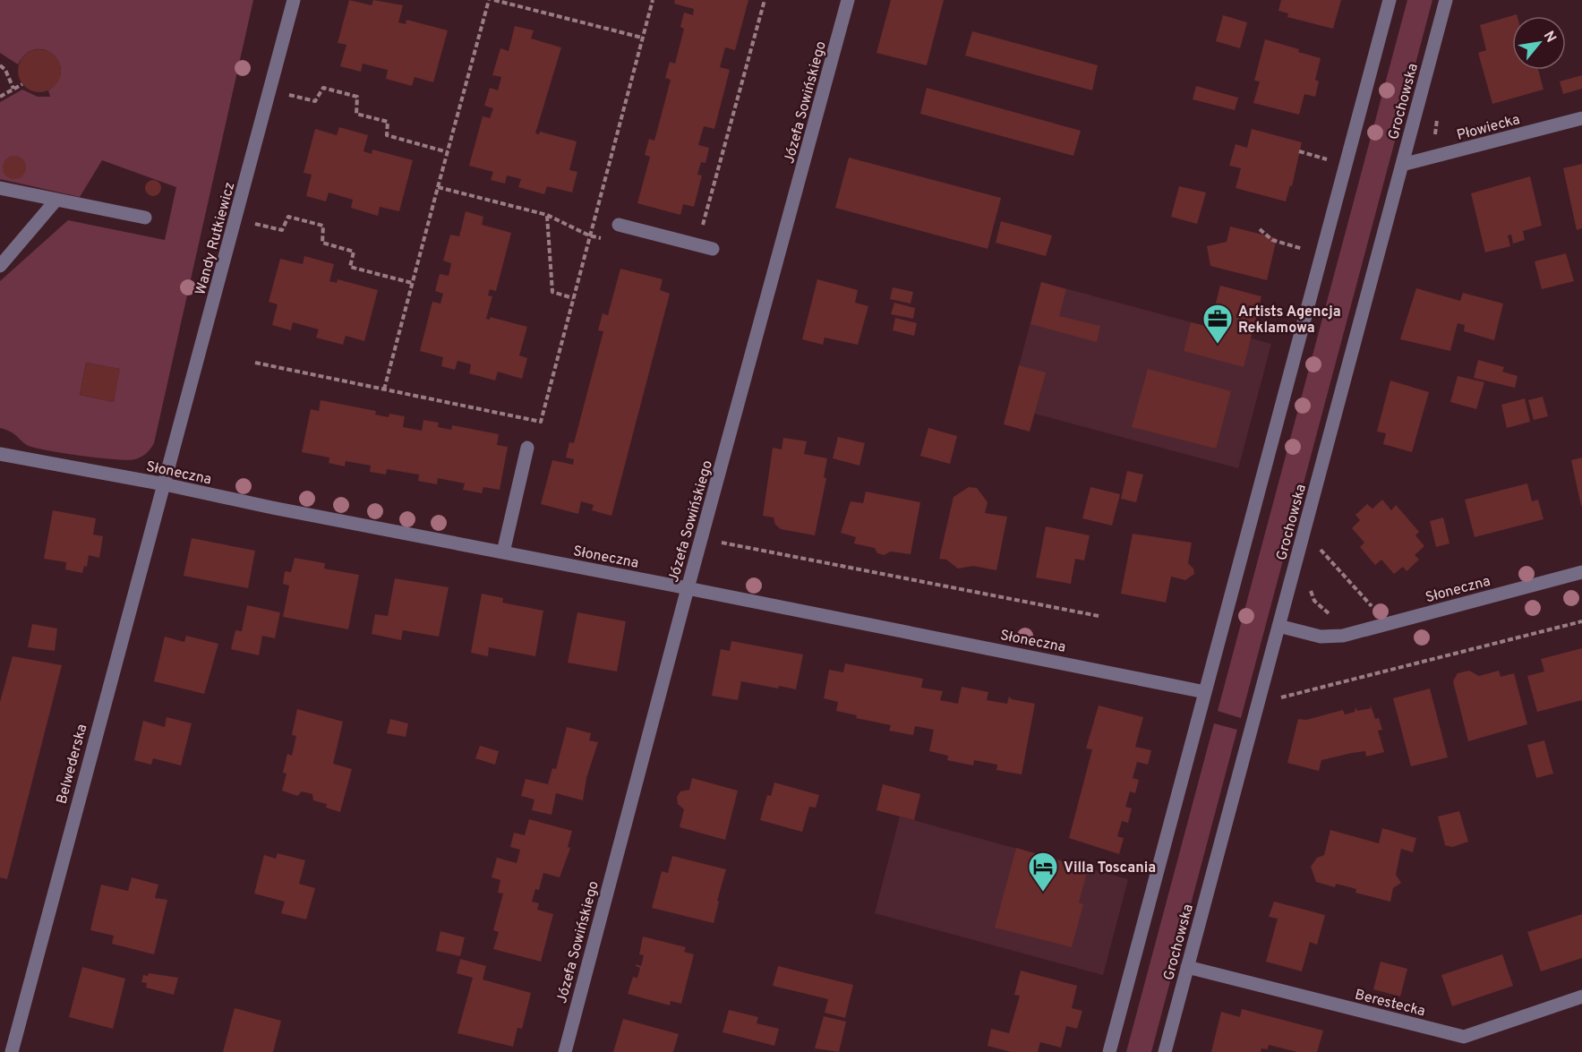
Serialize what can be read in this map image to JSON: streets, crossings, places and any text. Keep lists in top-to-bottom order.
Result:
{
  "streets": {
    "street": [
      "Grochowska",
      "Józefa Sowińskiego",
      "Płowiecka",
      "Wandy Rutkiewicz",
      "Słoneczna",
      "Belwederska",
      "Berestecka"
    ]
  },
  "crossings": [
    ["Grochowska", "Płowiecka"],
    ["Grochowska", "Słoneczna"],
    ["Grochowska", "Berestecka"],
    ["Józefa Sowińskiego", "Słoneczna"],
    ["Wandy Rutkiewicz", "Słoneczna"],
    ["Wandy Rutkiewicz", "Belwederska"],
    ["Słoneczna", "Belwederska"]
  ],
  "places": {
    "office": ["Artists Agencja Reklamowa"],
    "hotel": ["Villa Toscania"]
  },
  "north": "top right"
}
